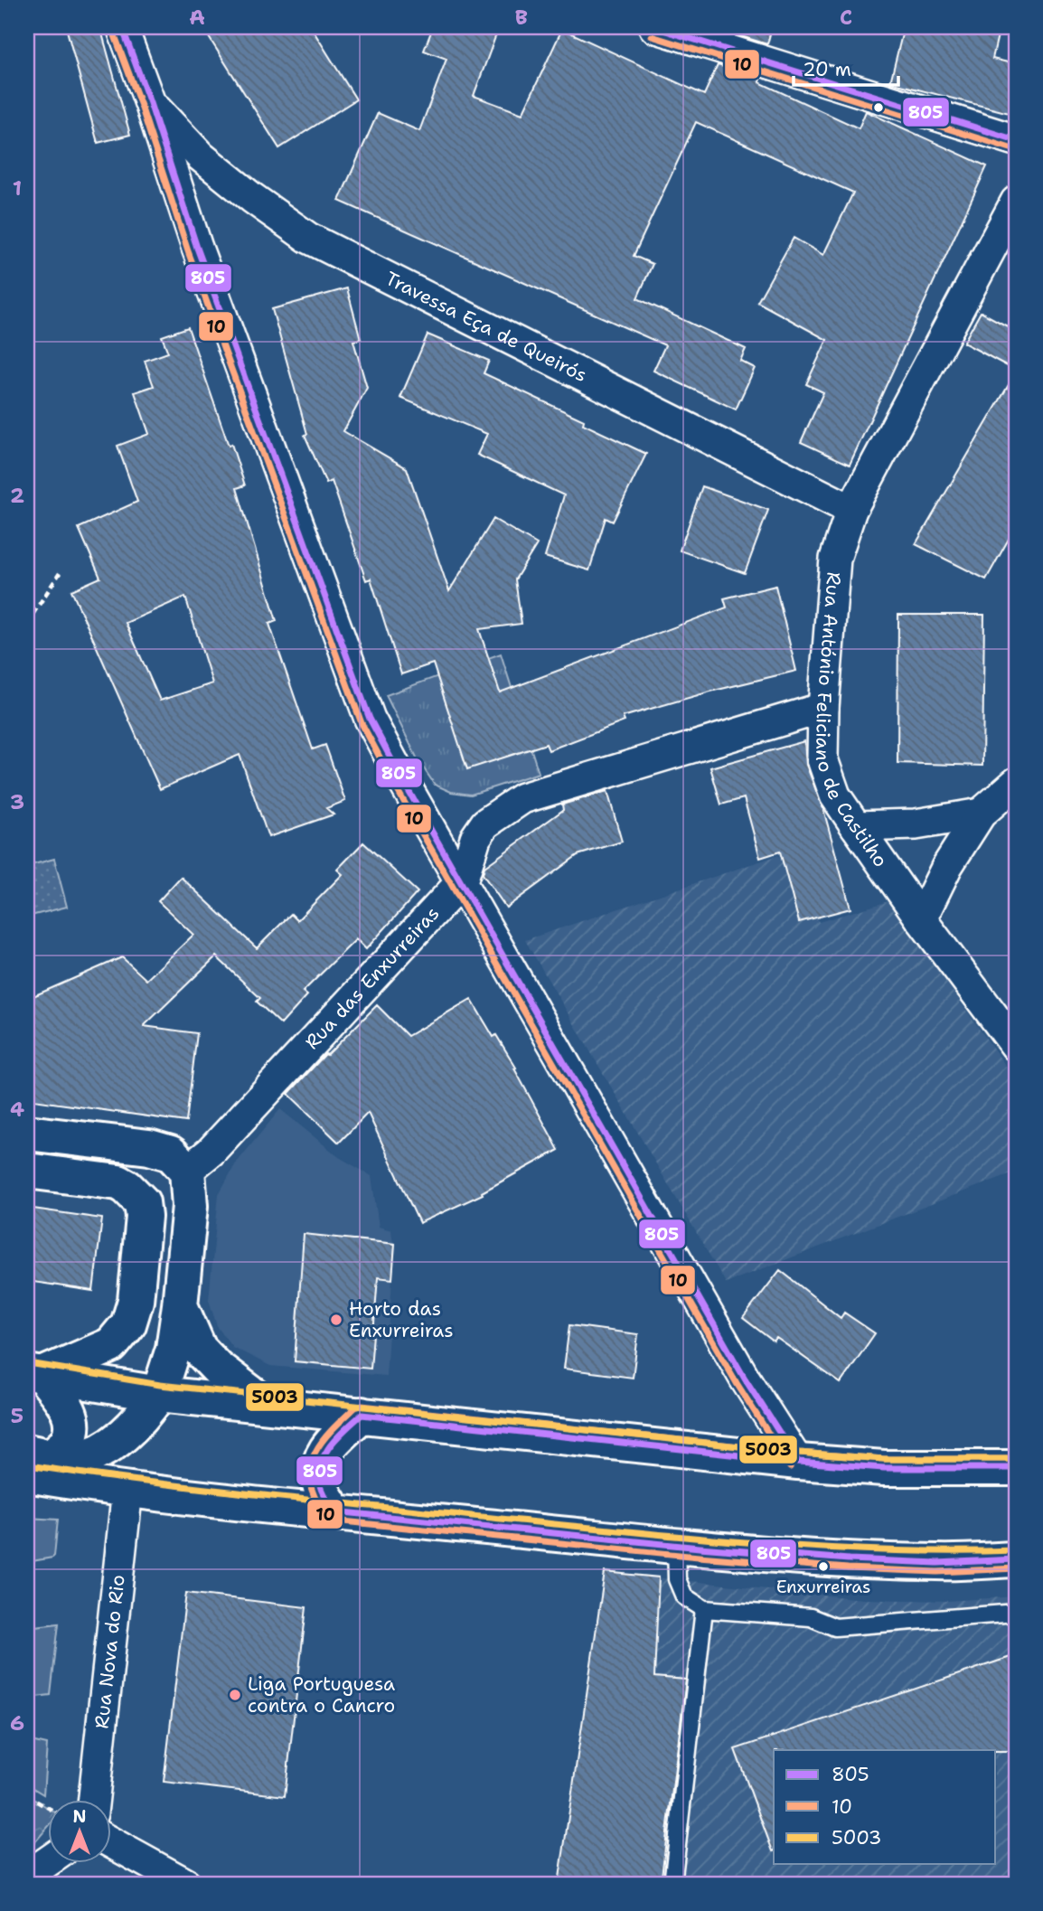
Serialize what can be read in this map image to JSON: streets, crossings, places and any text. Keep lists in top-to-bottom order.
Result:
{
  "streets": {
    "street": [
      "Travessa Eça de Queirós",
      "Rua António Feliciano de Castilho",
      "Rua das Enxurreiras",
      "Rua Nova do Rio"
    ]
  },
  "crossings": [
    ["Travessa Eça de Queirós", "Rua António Feliciano de Castilho"],
    ["Rua António Feliciano de Castilho", "Rua das Enxurreiras"]
  ],
  "places": ["Horto das Enxurreiras", "Enxurreiras", "Liga Portuguesa contra o Cancro"],
  "lines": ["transit line 805", "transit line 10", "transit line 5003"],
  "legend": ["805", "10", "5003"],
  "scale_bar": "20 m",
  "north": "top",
  "grid": {
    "columns": ["A", "B", "C"],
    "rows": [
      "1",
      "2",
      "3",
      "4",
      "5",
      "6"
    ]
  }
}
